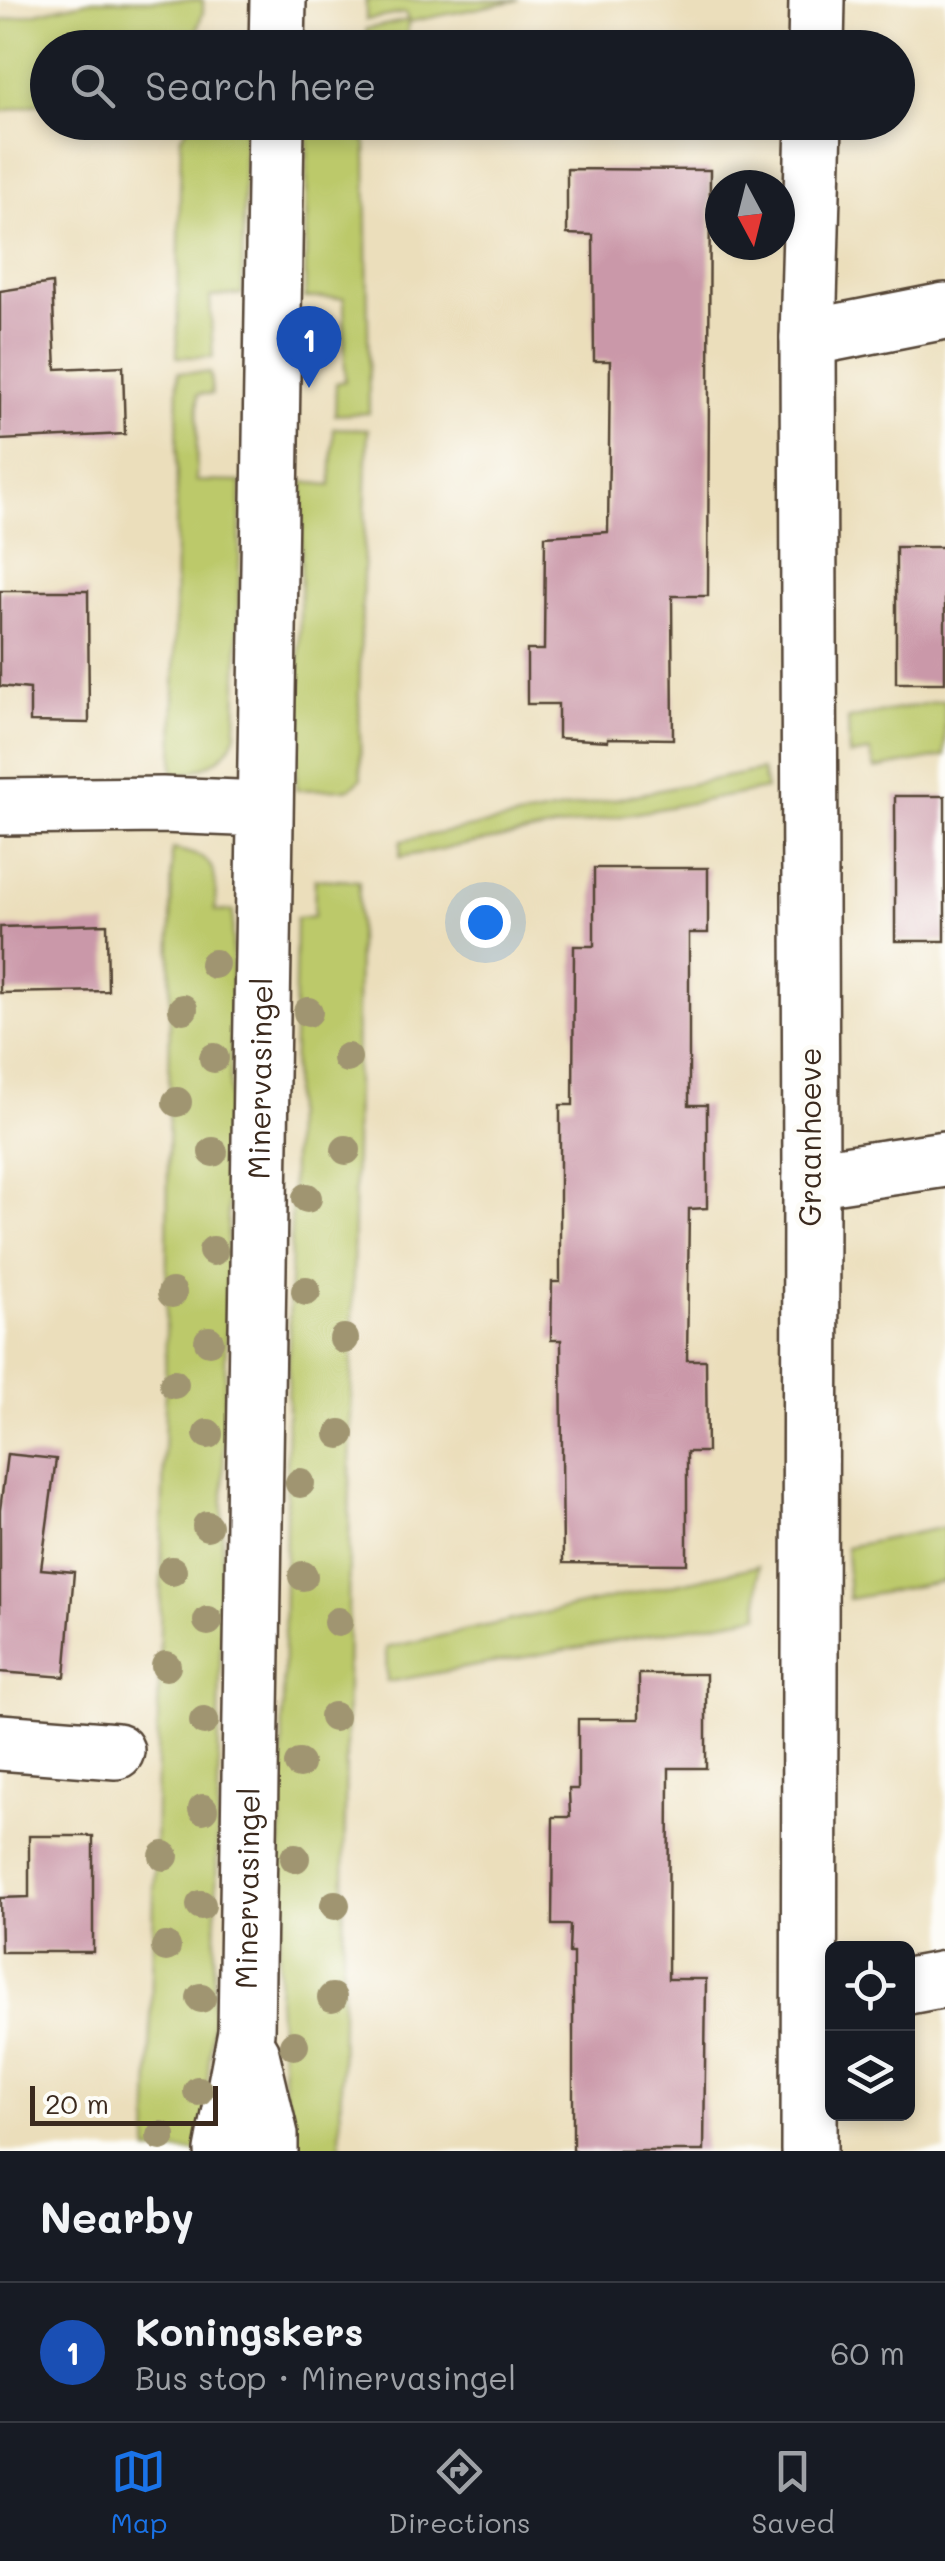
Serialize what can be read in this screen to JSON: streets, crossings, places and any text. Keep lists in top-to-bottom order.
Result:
{
  "streets": {
    "street": ["Minervasingel", "Graanhoeve"]
  },
  "scale_bar": "20 m",
  "north": "bottom",
  "page": {
    "search": "Search here",
    "pins": "1",
    "scale": "20 m",
    "heading": "Nearby",
    "list": [
      {
        "mark": "1",
        "name": "Koningskers",
        "note": "Bus stop · Minervasingel",
        "value": "60 m"
      }
    ],
    "nav": ["Map", "Directions", "Saved"]
  }
}
